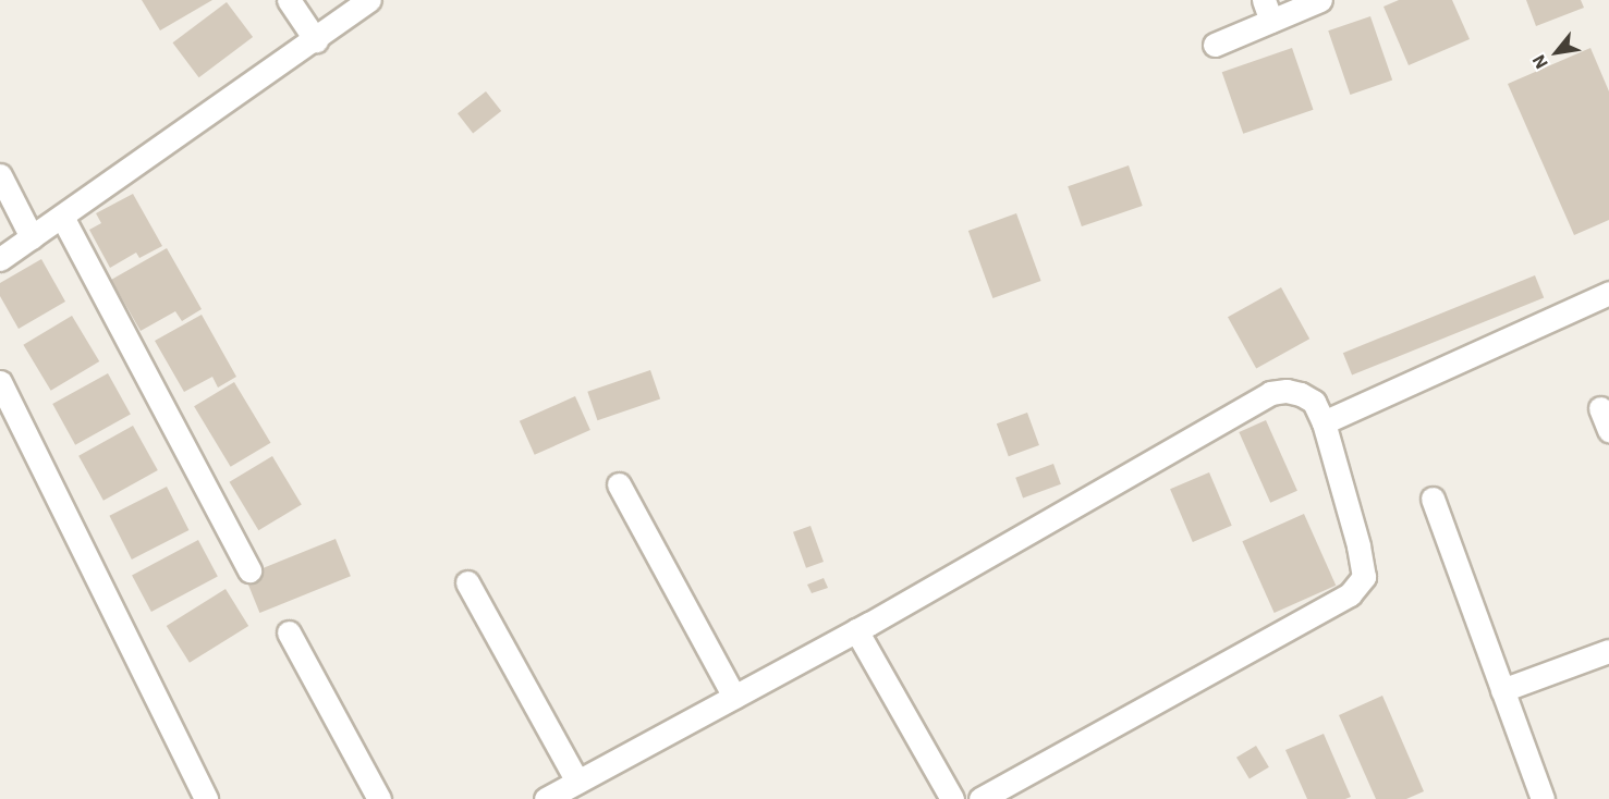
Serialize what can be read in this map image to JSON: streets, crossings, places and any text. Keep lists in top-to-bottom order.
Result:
{
  "north": "bottom left"
}
